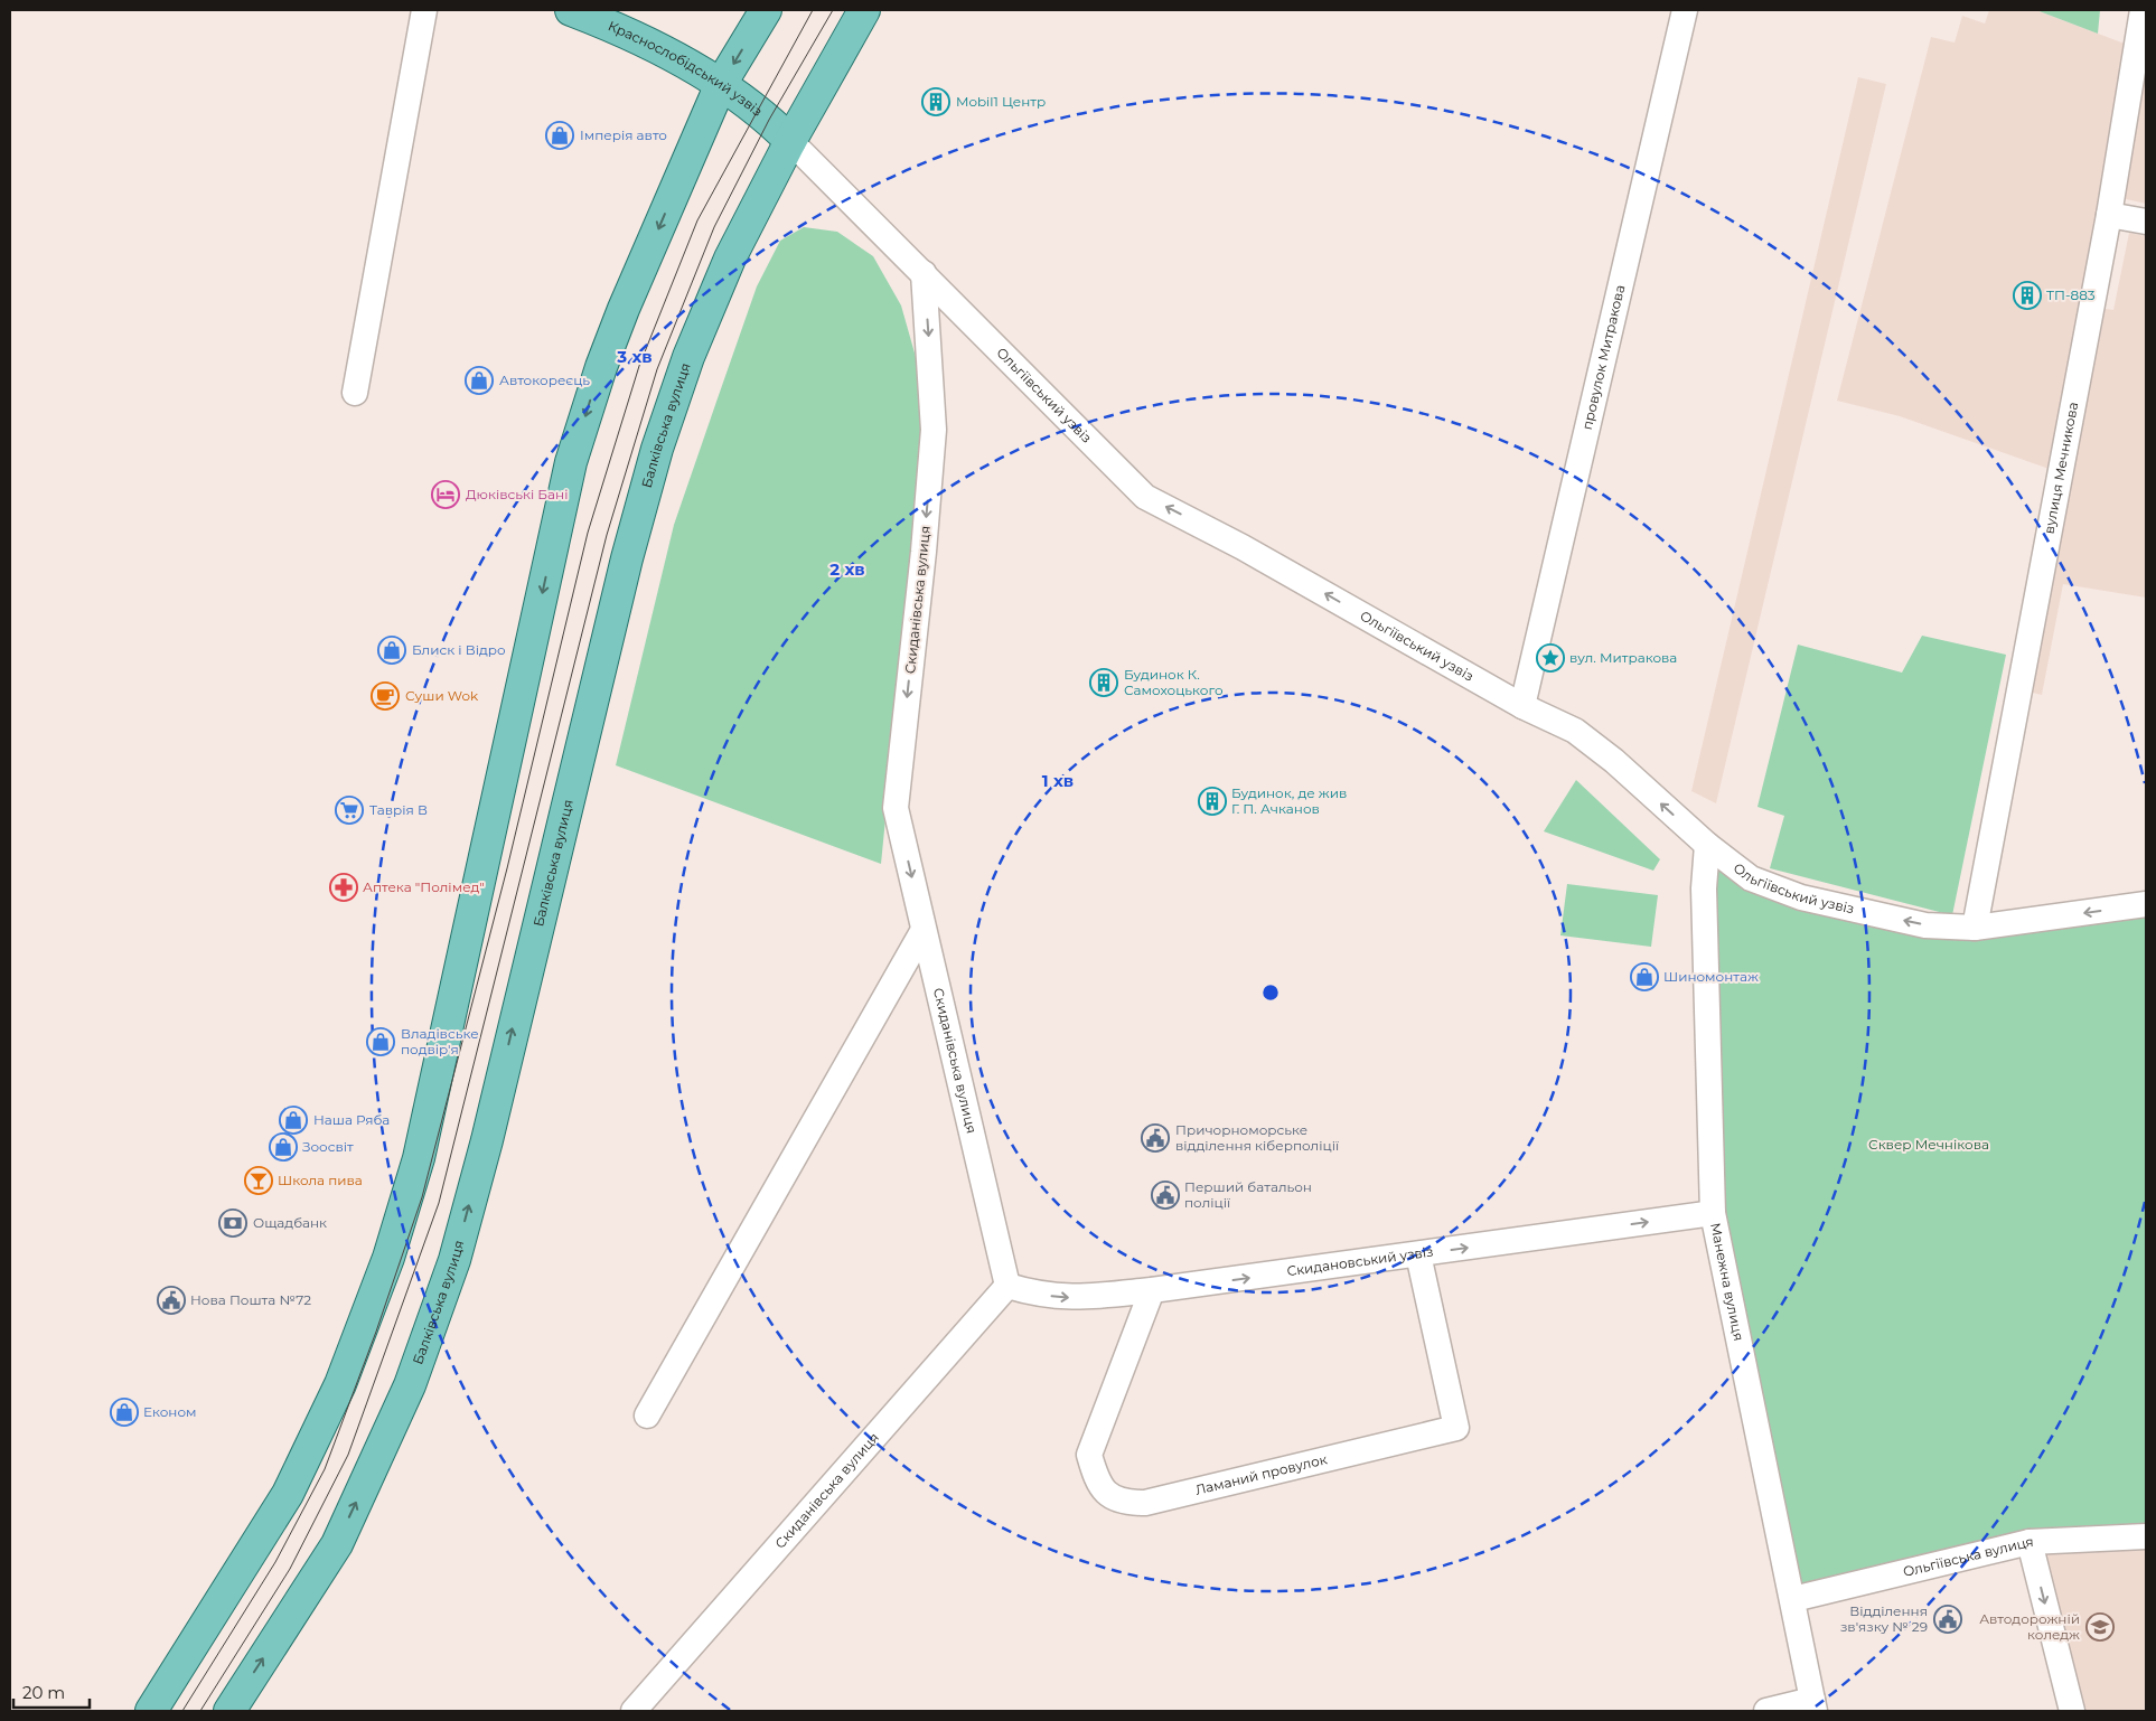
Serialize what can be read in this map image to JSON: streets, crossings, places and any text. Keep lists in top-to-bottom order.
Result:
{
  "streets": {
    "main road": ["Краснослобідський узвіз", "Балківська вулиця"],
    "street": [
      "провулок Митракова",
      "Ольгіївський узвіз",
      "вулиця Мечникова",
      "Скиданівська вулиця",
      "Скидановський узвіз",
      "Манежна вулиця",
      "Ламаний провулок",
      "Ольгіївська вулиця"
    ]
  },
  "crossings": [
    ["Краснослобідський узвіз", "Ольгіївський узвіз"],
    ["Краснослобідський узвіз", "Балківська вулиця"],
    ["провулок Митракова", "Ольгіївський узвіз"],
    ["Ольгіївський узвіз", "Балківська вулиця"],
    ["Ольгіївський узвіз", "вулиця Мечникова"],
    ["Ольгіївський узвіз", "Скиданівська вулиця"],
    ["Ольгіївський узвіз", "Манежна вулиця"],
    ["Скиданівська вулиця", "Скидановський узвіз"],
    ["Скидановський узвіз", "Манежна вулиця"],
    ["Скидановський узвіз", "Ламаний провулок"],
    ["Манежна вулиця", "Ольгіївська вулиця"]
  ],
  "one_way": ["Ольгіївський узвіз", "Скиданівська вулиця", "Скидановський узвіз"],
  "parks": ["Сквер Мечнікова"],
  "places": {
    "building": [
      "Mobil1 Центр",
      "ТП-883",
      "Будинок К. Самохоцького",
      "Будинок, де жив Г. П. Ачканов"
    ],
    "shop": [
      "Імперія авто",
      "Автокореєць",
      "Блиск і Відро",
      "Шиномонтаж",
      "Владiвське подвiр'я",
      "Наша Ряба",
      "Зоосвіт",
      "Економ"
    ],
    "hotel": ["Дюківські Бані"],
    "place": ["вул. Митракова"],
    "cafe": ["Суши Wok"],
    "supermarket": ["Таврія В"],
    "pharmacy": ["Аптека \"Полімед\""],
    "public building": [
      "Причорноморське відділення кіберполіції",
      "Перший батальон поліції",
      "Нова Пошта №72",
      "Відділення зв'язку № 29"
    ],
    "bar": ["Школа пива"],
    "bank": ["Ощадбанк"],
    "school or university": ["Автодорожній коледж"]
  },
  "scale_bar": "20 m",
  "rings": ["3 хв", "2 хв", "1 хв"]
}
